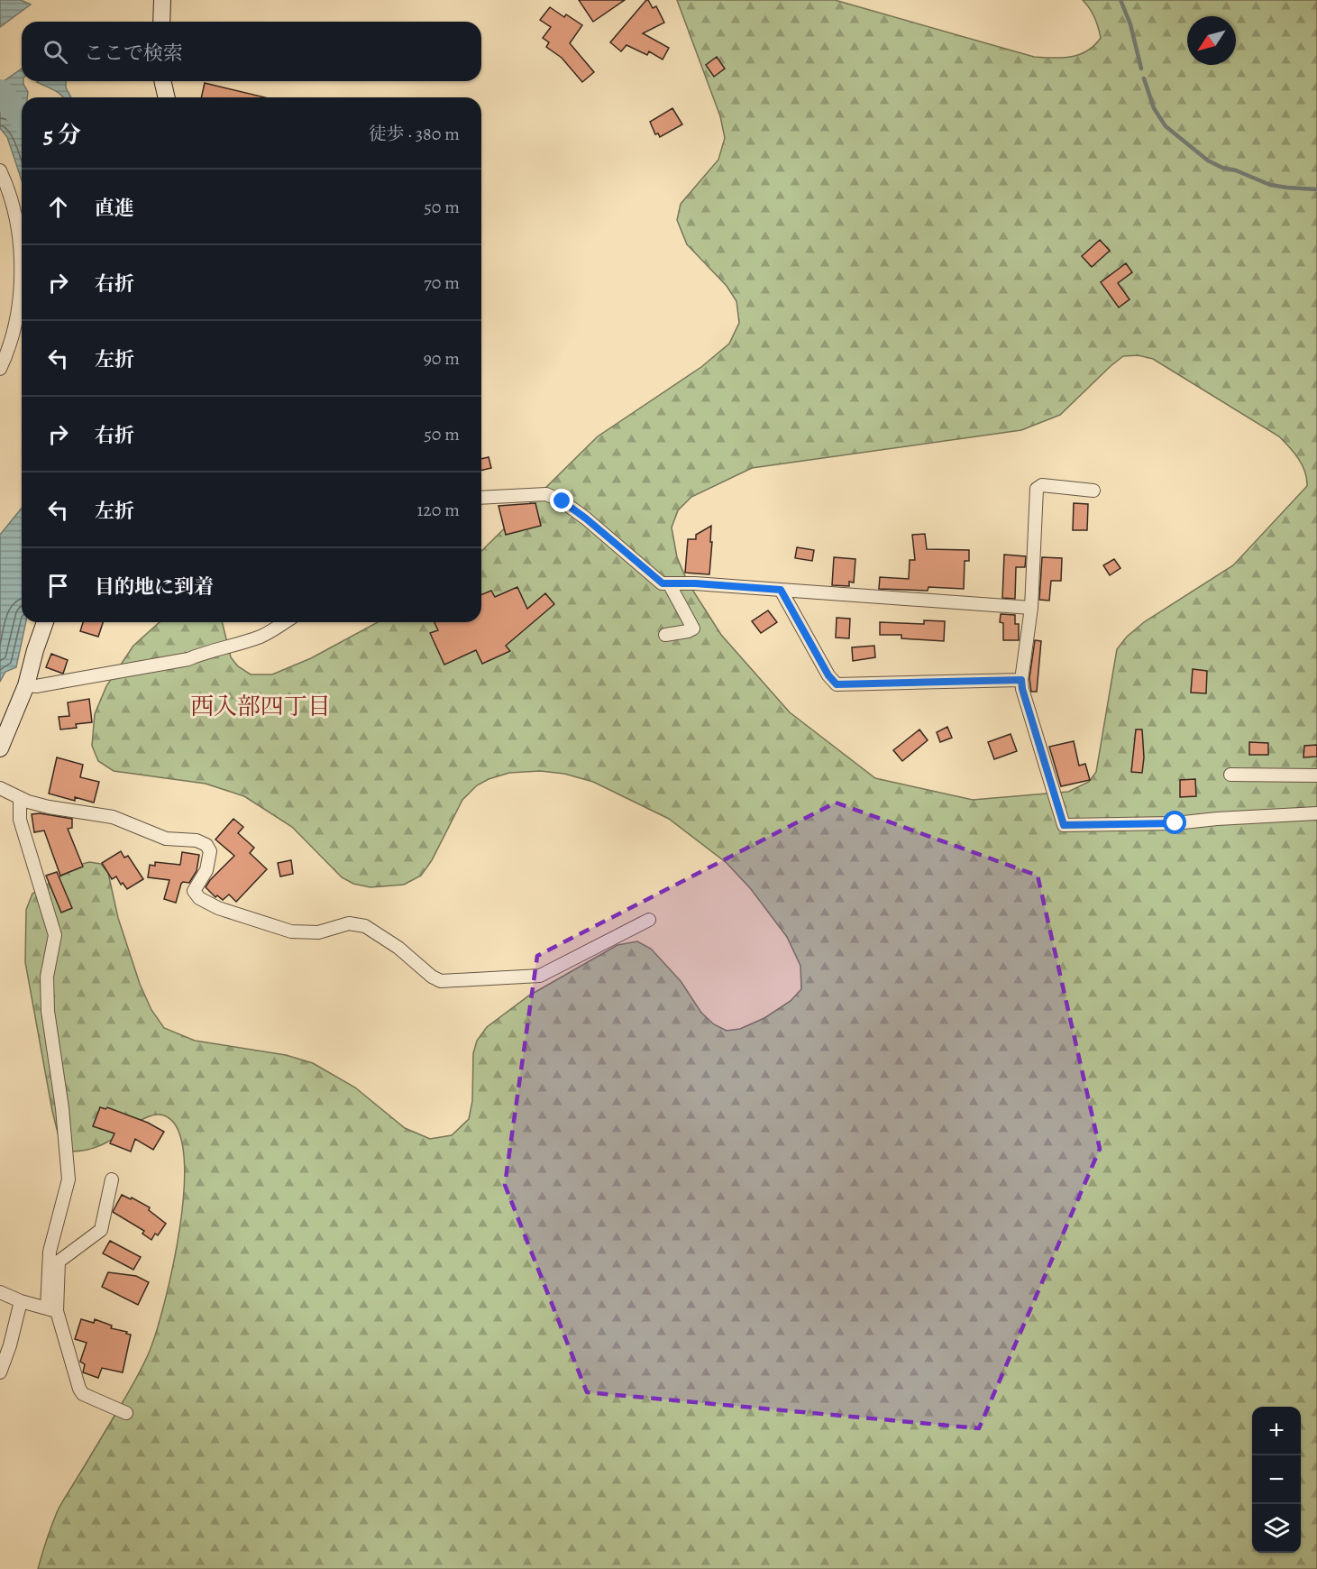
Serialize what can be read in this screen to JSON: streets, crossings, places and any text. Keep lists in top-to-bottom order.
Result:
{
  "districts": ["西入部四丁目"],
  "north": "bottom left",
  "page": {
    "search": "ここで検索",
    "heading": ["5 分", "徒歩 · 380 m"],
    "list": [
      ["直進", "50 m"],
      ["右折", "70 m"],
      ["左折", "90 m"],
      ["右折", "50 m"],
      ["左折", "120 m"],
      "目的地に到着"
    ],
    "map_buttons": ["+", "−"]
  }
}
